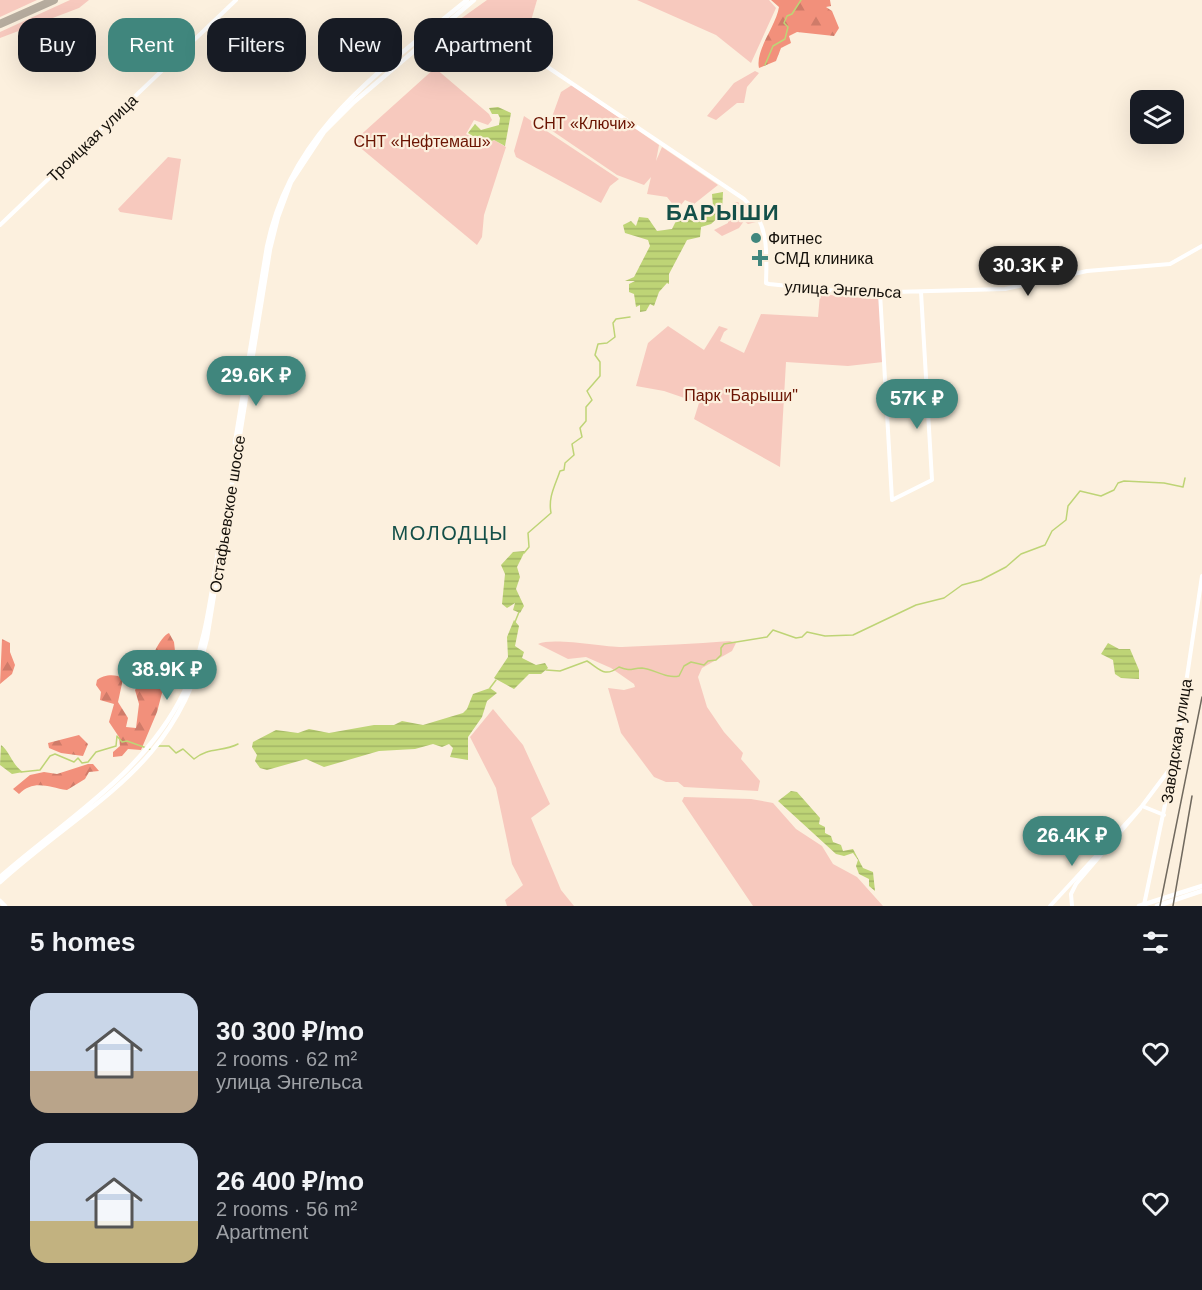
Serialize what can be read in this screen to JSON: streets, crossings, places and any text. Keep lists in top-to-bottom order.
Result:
{
  "streets": {
    "main road": ["Остафьевское шоссе"],
    "street": ["Троицкая улица", "улица Энгельса", "Заводская улица"]
  },
  "districts": ["БАРЫШИ", "МОЛОДЦЫ"],
  "parks": ["СНТ «Ключи»", "СНТ «Нефтемаш»", "Парк \"Барыши\""],
  "places": {
    "other": ["Фитнес"],
    "health": ["СМД клиника"]
  },
  "page": {
    "chip": [
      "Buy",
      "Rent",
      "Filters",
      "New",
      "Apartment"
    ],
    "price": [
      "30.3K ₽",
      "29.6K ₽",
      "57K ₽",
      "38.9K ₽",
      "26.4K ₽"
    ],
    "heading": "5 homes",
    "list": [
      {
        "name": "30 300 ₽/mo",
        "note": "2 rooms · 62 m² · улица Энгельса"
      },
      {
        "name": "26 400 ₽/mo",
        "note": "2 rooms · 56 m² · Apartment"
      }
    ]
  }
}
